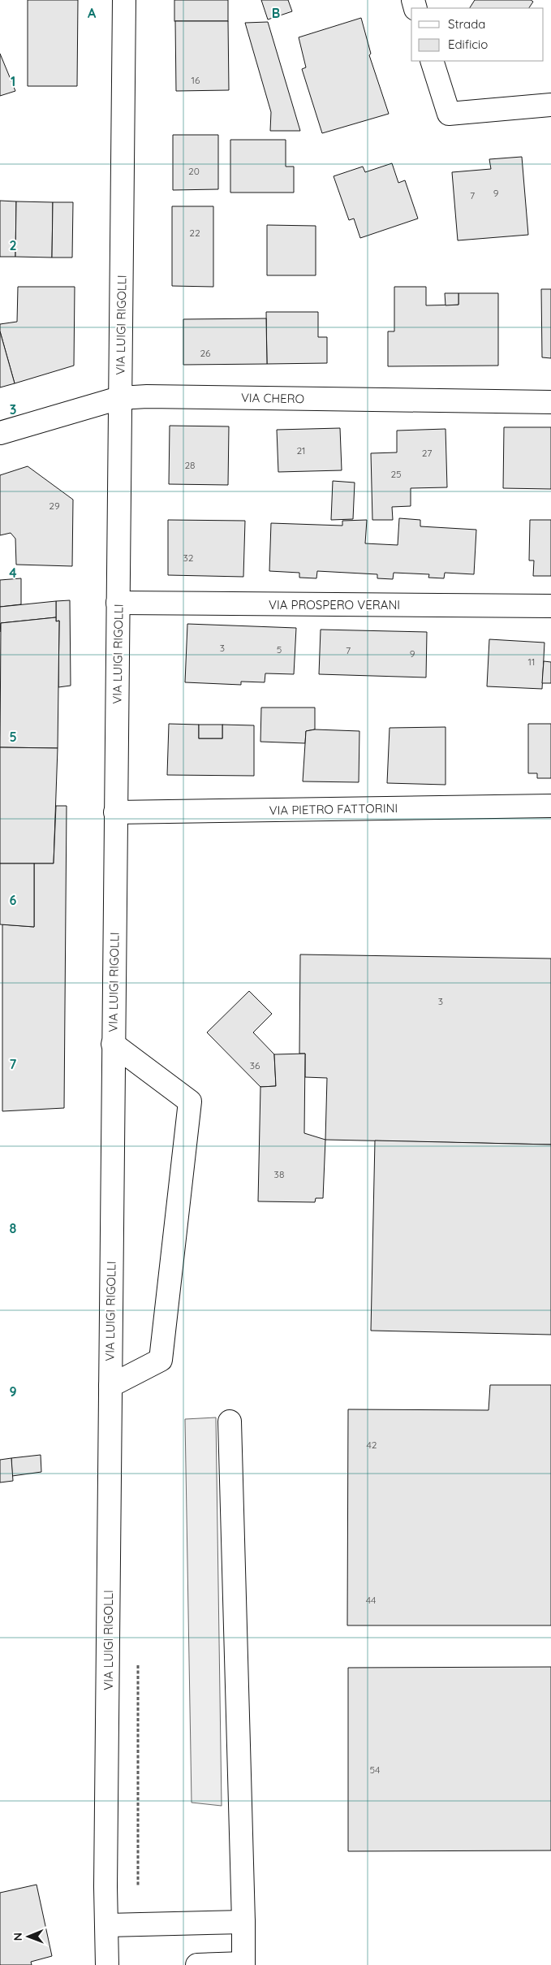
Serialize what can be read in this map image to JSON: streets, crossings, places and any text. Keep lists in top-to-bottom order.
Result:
{
  "streets": {
    "street": [
      "VIA LUIGI RIGOLLI",
      "VIA CHERO",
      "VIA PROSPERO VERANI",
      "VIA PIETRO FATTORINI"
    ]
  },
  "crossings": [
    ["VIA LUIGI RIGOLLI", "VIA CHERO"],
    ["VIA LUIGI RIGOLLI", "VIA PROSPERO VERANI"],
    ["VIA LUIGI RIGOLLI", "VIA PIETRO FATTORINI"]
  ],
  "house_numbers": [
    "16",
    "20",
    "9",
    "7",
    "22",
    "26",
    "21",
    "27",
    "28",
    "25",
    "29",
    "32",
    "3",
    "5",
    "7",
    "9",
    "11",
    "3",
    "36",
    "38",
    "42",
    "44",
    "54"
  ],
  "legend": ["Strada", "Edificio"],
  "north": "left",
  "grid": {
    "columns": ["A", "B"],
    "rows": [
      "1",
      "2",
      "3",
      "4",
      "5",
      "6",
      "7",
      "8",
      "9"
    ]
  }
}
